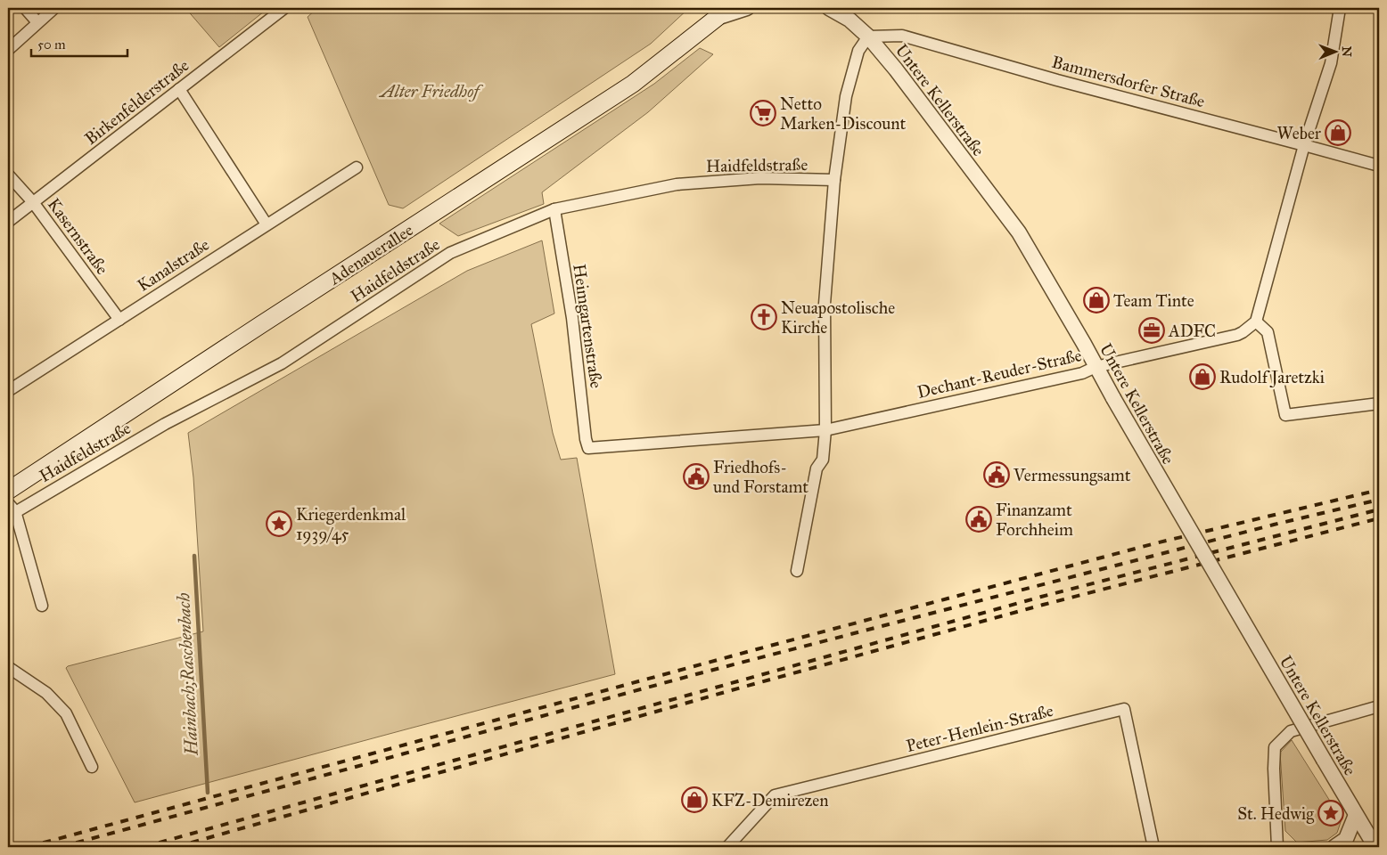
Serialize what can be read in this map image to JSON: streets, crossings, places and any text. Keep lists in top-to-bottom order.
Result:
{
  "streets": {
    "main road": ["Adenauerallee"],
    "street": [
      "Bammersdorfer Straße",
      "Untere Kellerstraße",
      "Birkenfelderstraße",
      "Haidfeldstraße",
      "Kasernstraße",
      "Kanalstraße",
      "Heimgartenstraße",
      "Dechant-Reuder-Straße",
      "Peter-Henlein-Straße"
    ]
  },
  "crossings": [
    ["Bammersdorfer Straße", "Untere Kellerstraße"],
    ["Untere Kellerstraße", "Dechant-Reuder-Straße"],
    ["Birkenfelderstraße", "Kasernstraße"],
    ["Haidfeldstraße", "Heimgartenstraße"],
    ["Kasernstraße", "Kanalstraße"],
    ["Heimgartenstraße", "Dechant-Reuder-Straße"]
  ],
  "water": ["Hainbach;Raschenbach"],
  "parks": ["Alter Friedhof"],
  "places": {
    "supermarket": ["Netto Marken-Discount"],
    "shop": [
      "Weber",
      "Team Tinte",
      "Rudolf Jaretzki",
      "KFZ-Demirezen"
    ],
    "church": ["Neuapostolische Kirche"],
    "office": ["ADFC"],
    "public building": ["Vermessungsamt", "Friedhofs- und Forstamt", "Finanzamt Forchheim"],
    "place": ["Kriegerdenkmal 1939/45", "St. Hedwig"]
  },
  "scale_bar": "50 m",
  "north": "right"
}
